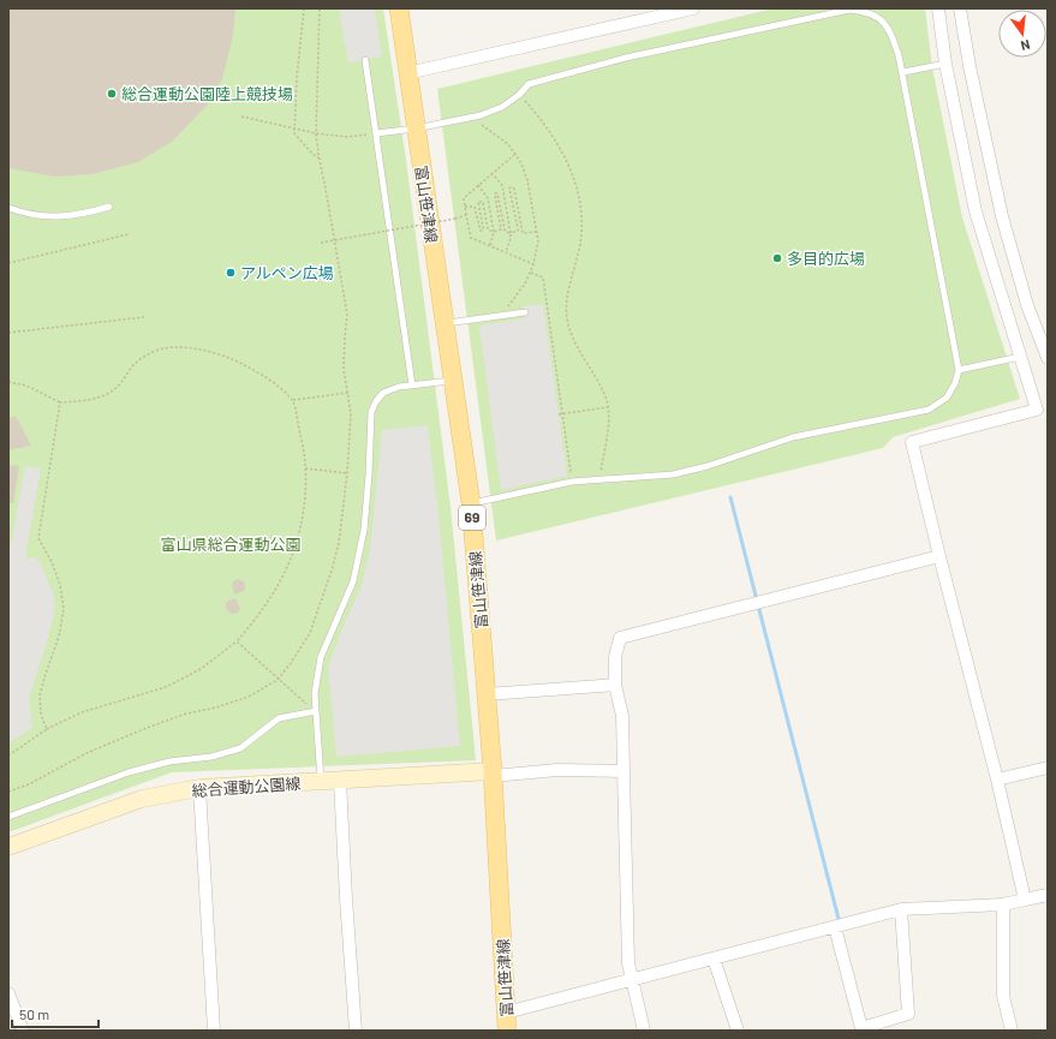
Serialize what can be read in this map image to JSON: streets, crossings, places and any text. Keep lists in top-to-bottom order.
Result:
{
  "streets": {
    "main road": ["富山笹津線", "69", "総合運動公園線"]
  },
  "crossings": [
    ["富山笹津線", "総合運動公園線"]
  ],
  "parks": ["富山県総合運動公園"],
  "places": ["総合運動公園陸上競技場", "多目的広場", "アルペン広場"],
  "scale_bar": "50 m",
  "north": "bottom"
}
